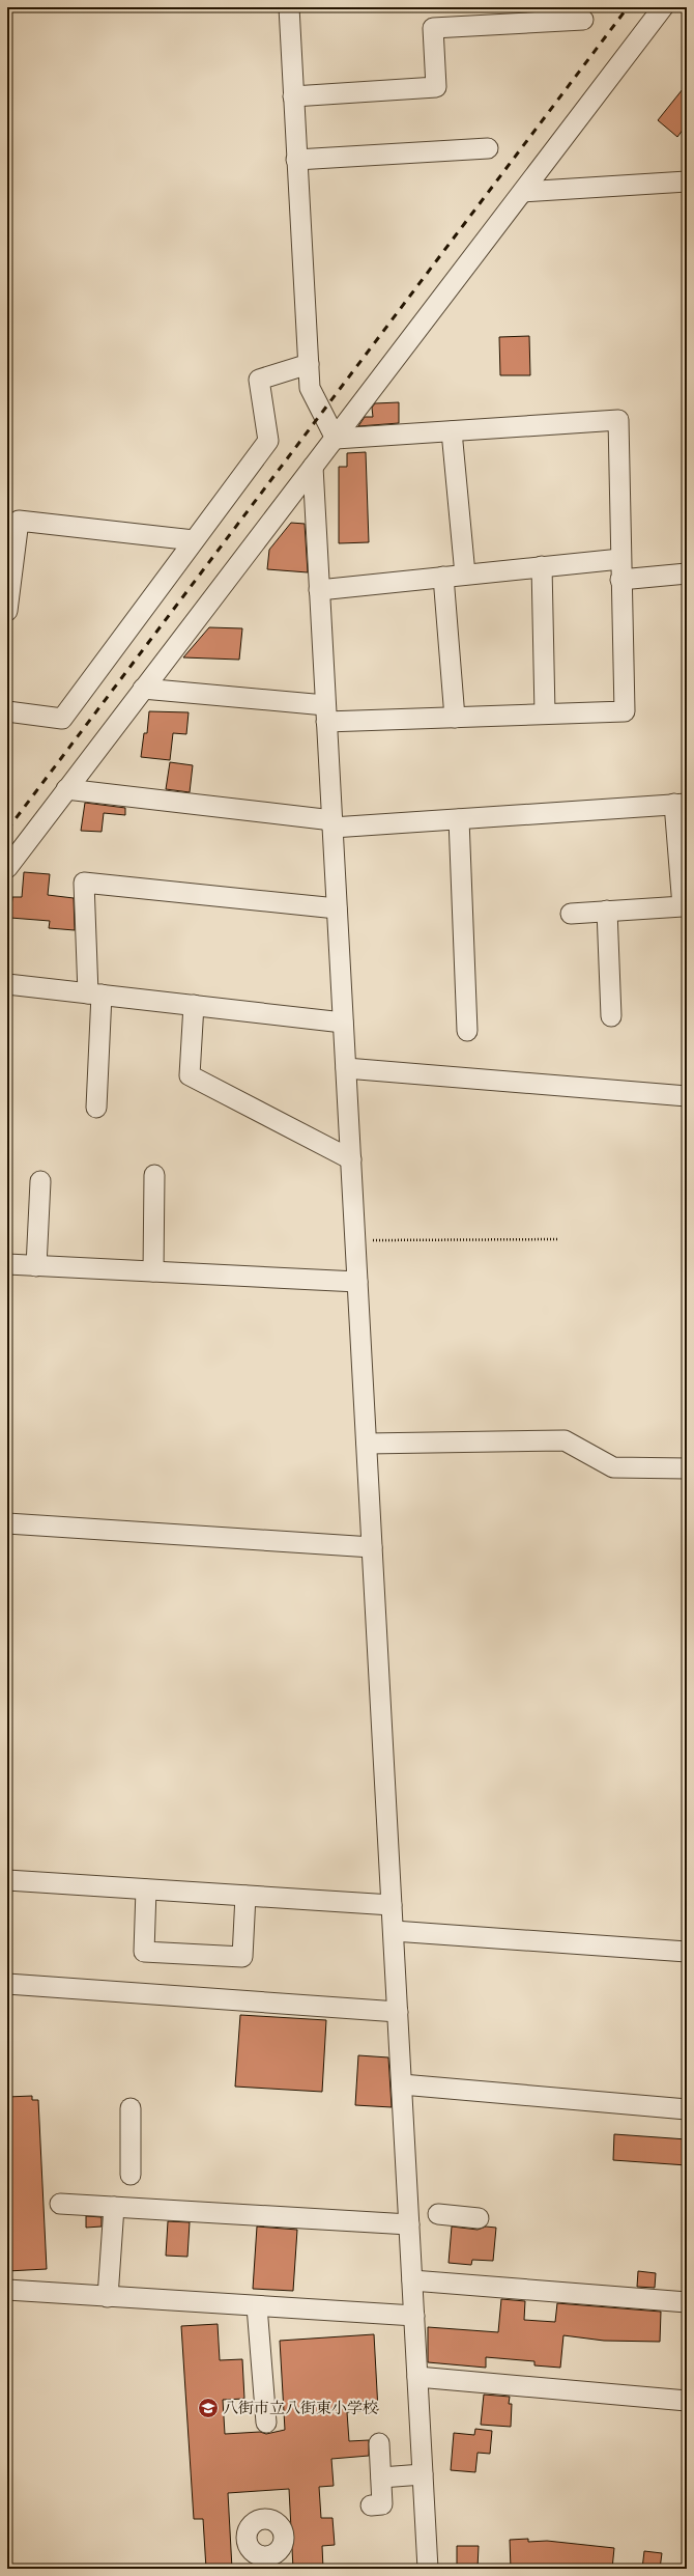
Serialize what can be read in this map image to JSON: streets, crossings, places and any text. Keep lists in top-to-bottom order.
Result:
{
  "places": {
    "school or university": ["八街市立八街東小学校"]
  }
}
